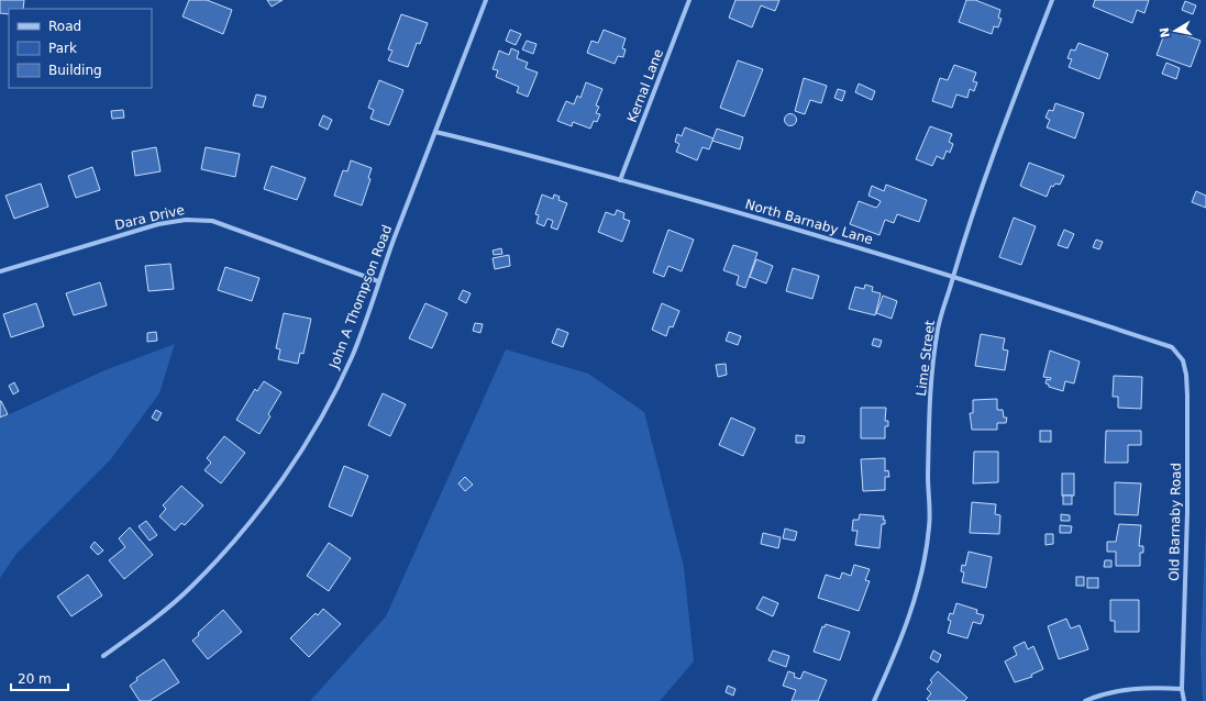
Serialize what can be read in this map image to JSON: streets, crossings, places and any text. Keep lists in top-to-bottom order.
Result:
{
  "streets": {
    "street": [
      "Kernal Lane",
      "Dara Drive",
      "North Barnaby Lane",
      "John A Thompson Road",
      "Lime Street",
      "Old Barnaby Road"
    ]
  },
  "crossings": [
    ["Kernal Lane", "North Barnaby Lane"],
    ["Dara Drive", "John A Thompson Road"],
    ["North Barnaby Lane", "John A Thompson Road"],
    ["North Barnaby Lane", "Lime Street"],
    ["North Barnaby Lane", "Old Barnaby Road"]
  ],
  "legend": ["Road", "Park", "Building"],
  "scale_bar": "20 m",
  "north": "left"
}
